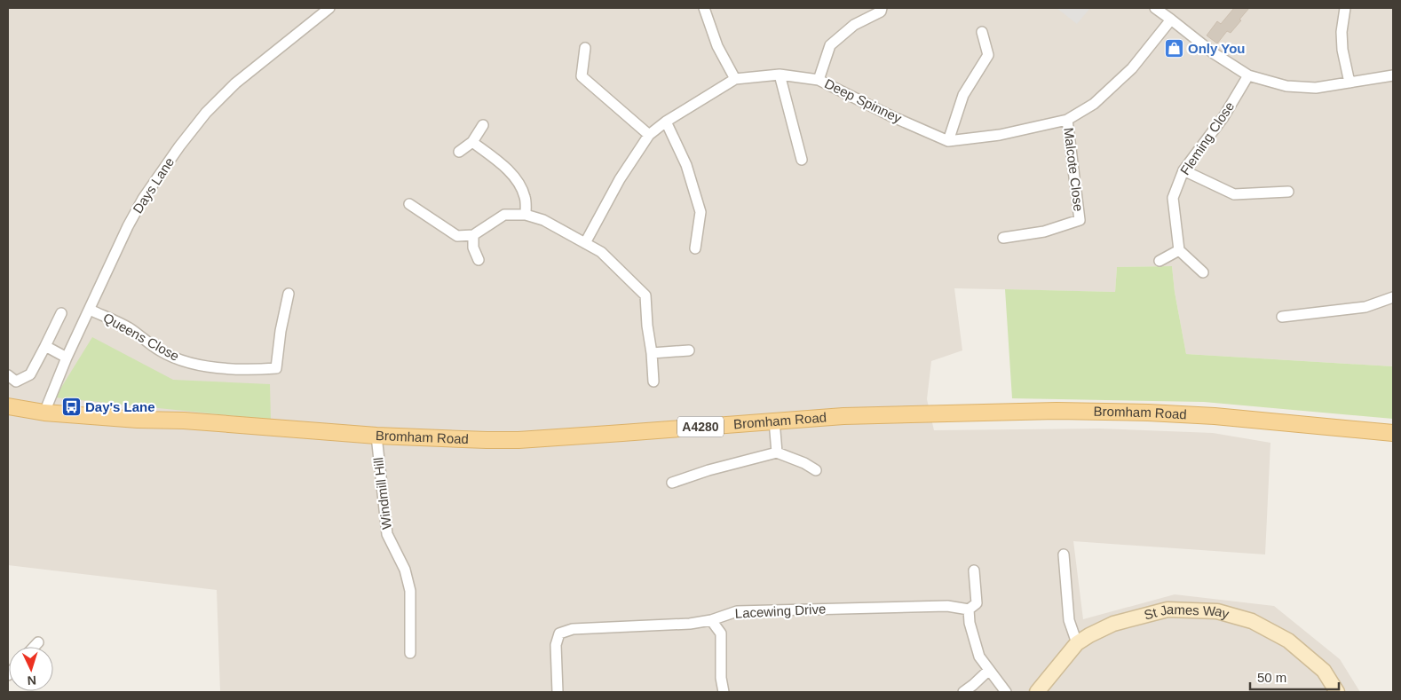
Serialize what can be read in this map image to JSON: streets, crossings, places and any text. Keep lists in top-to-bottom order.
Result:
{
  "streets": {
    "main road": ["Bromham Road", "A4280"],
    "street": [
      "Deep Spinney",
      "Fleming Close",
      "Malcote Close",
      "Days Lane",
      "Queens Close",
      "Windmill Hill",
      "Lacewing Drive",
      "St James Way"
    ]
  },
  "crossings": [
    ["Days Lane", "Queens Close"],
    ["Days Lane", "Bromham Road"],
    ["Bromham Road", "Windmill Hill"]
  ],
  "places": {
    "shop": ["Only You"],
    "bus stop": ["Day's Lane"]
  },
  "scale_bar": "50 m",
  "north": "bottom"
}
